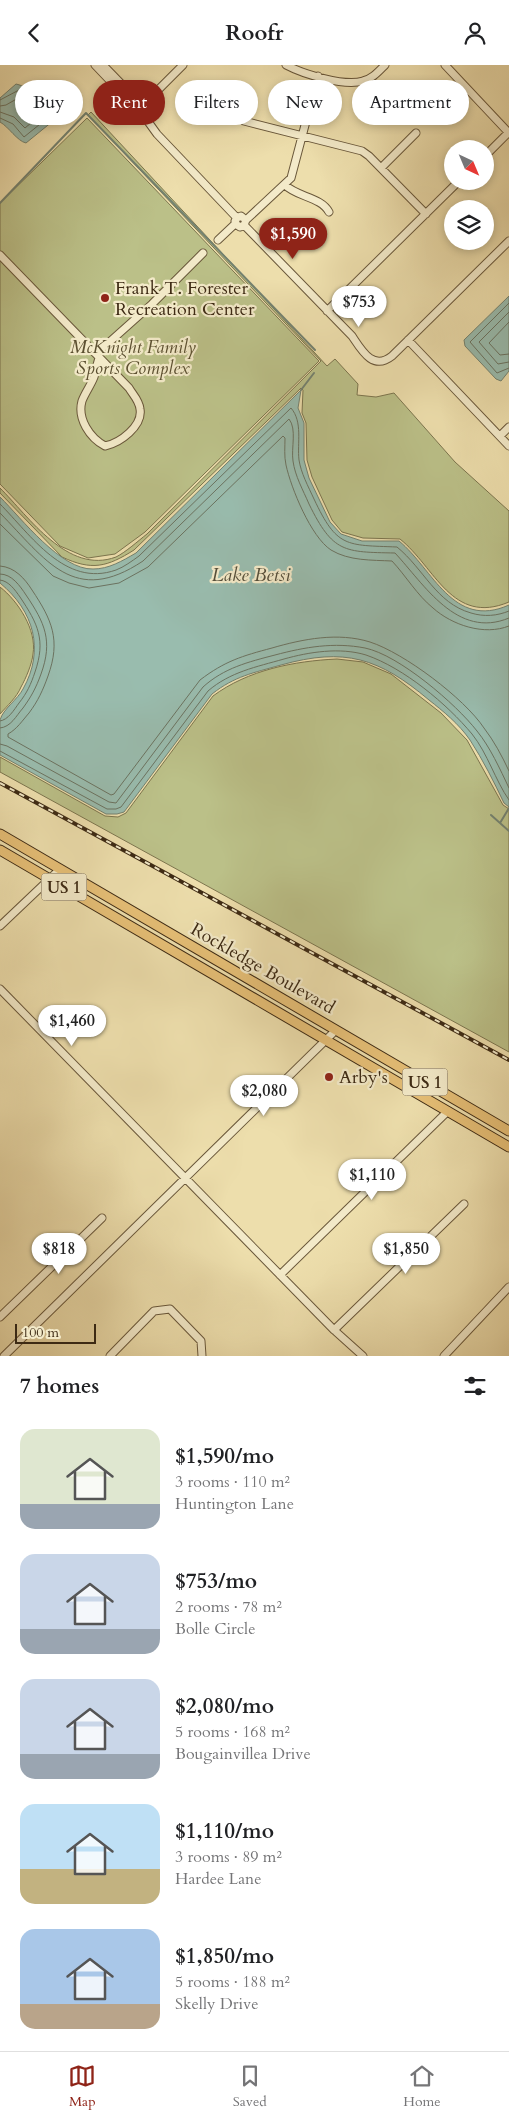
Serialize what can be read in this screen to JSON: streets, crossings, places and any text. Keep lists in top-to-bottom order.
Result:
{
  "streets": {
    "main road": ["US 1", "Rockledge Boulevard"]
  },
  "water": ["Lake Betsi"],
  "parks": ["McKnight Family Sports Complex"],
  "places": ["Frank T. Forester Recreation Center", "Arby's"],
  "scale_bar": "100 m",
  "north": "bottom right",
  "page": {
    "header": "Roofr",
    "chip": [
      "Buy",
      "Rent",
      "Filters",
      "New",
      "Apartment"
    ],
    "price": [
      "$1,590",
      "$753",
      "$1,460",
      "$2,080",
      "$1,110",
      "$818",
      "$1,850"
    ],
    "scale": "100 m",
    "heading": "7 homes",
    "list": [
      {
        "name": "$1,590/mo",
        "note": "3 rooms · 110 m² · Huntington Lane"
      },
      {
        "name": "$753/mo",
        "note": "2 rooms · 78 m² · Bolle Circle"
      },
      {
        "name": "$2,080/mo",
        "note": "5 rooms · 168 m² · Bougainvillea Drive"
      },
      {
        "name": "$1,110/mo",
        "note": "3 rooms · 89 m² · Hardee Lane"
      },
      {
        "name": "$1,850/mo",
        "note": "5 rooms · 188 m² · Skelly Drive"
      }
    ],
    "tabs": ["Map", "Saved", "Home"]
  }
}
